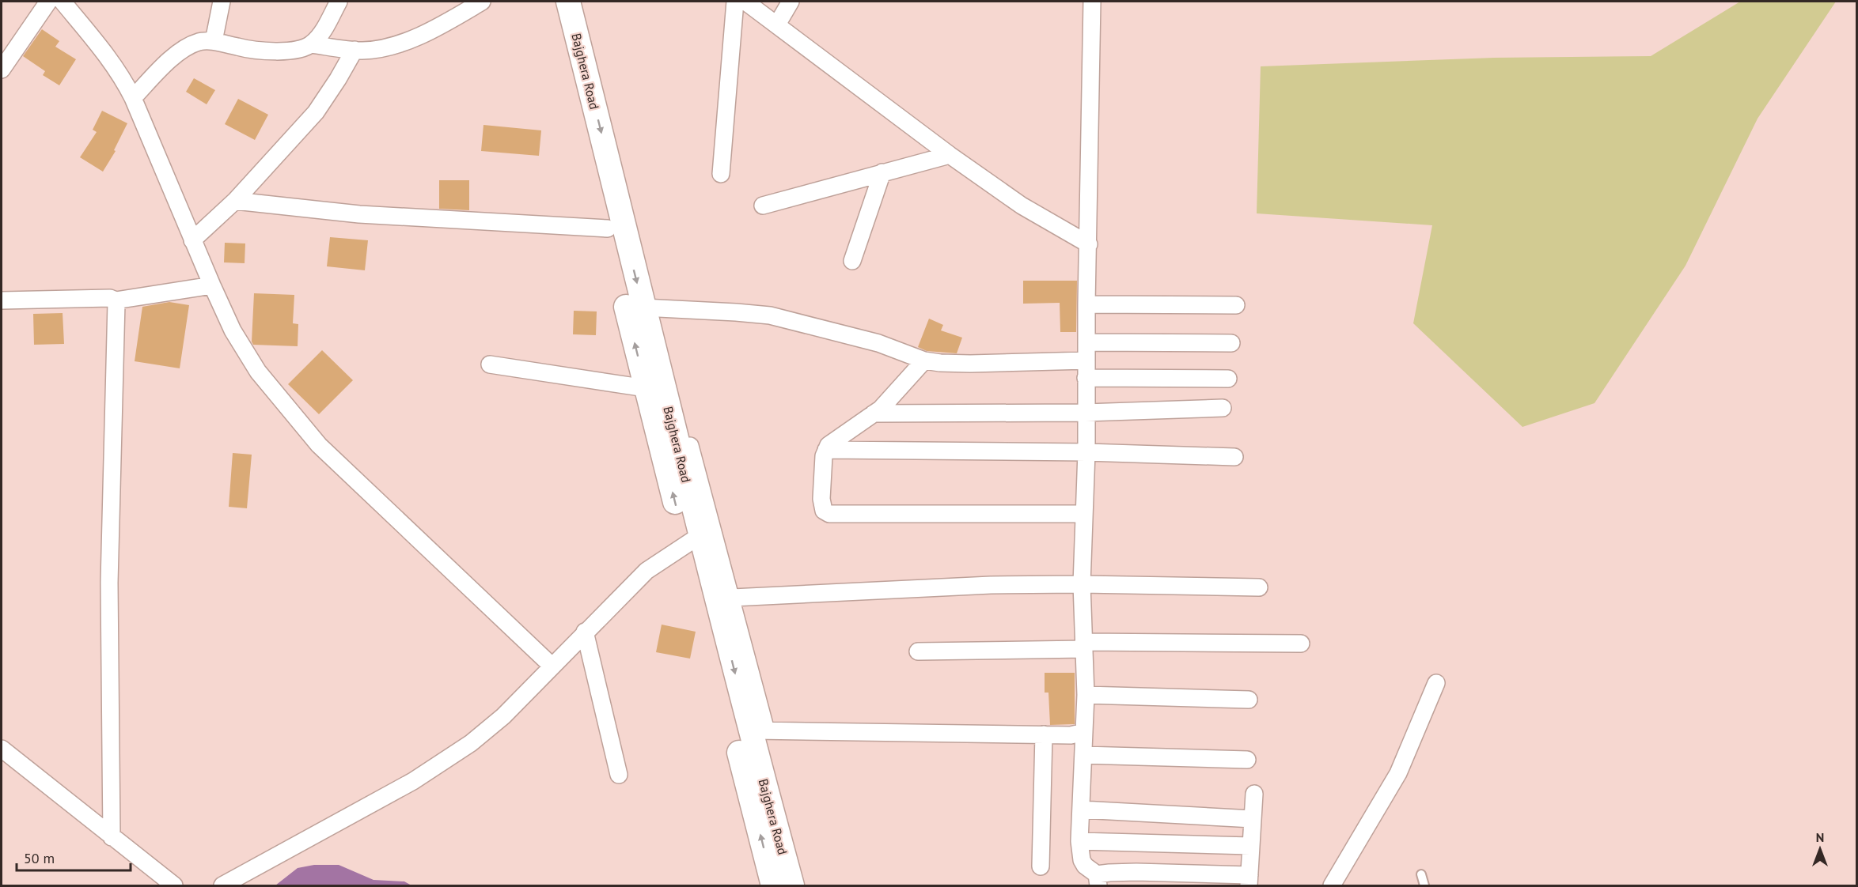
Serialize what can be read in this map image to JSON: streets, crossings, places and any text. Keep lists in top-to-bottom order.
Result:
{
  "streets": {
    "main road": ["Bajghera Road"]
  },
  "scale_bar": "50 m",
  "north": "top"
}
